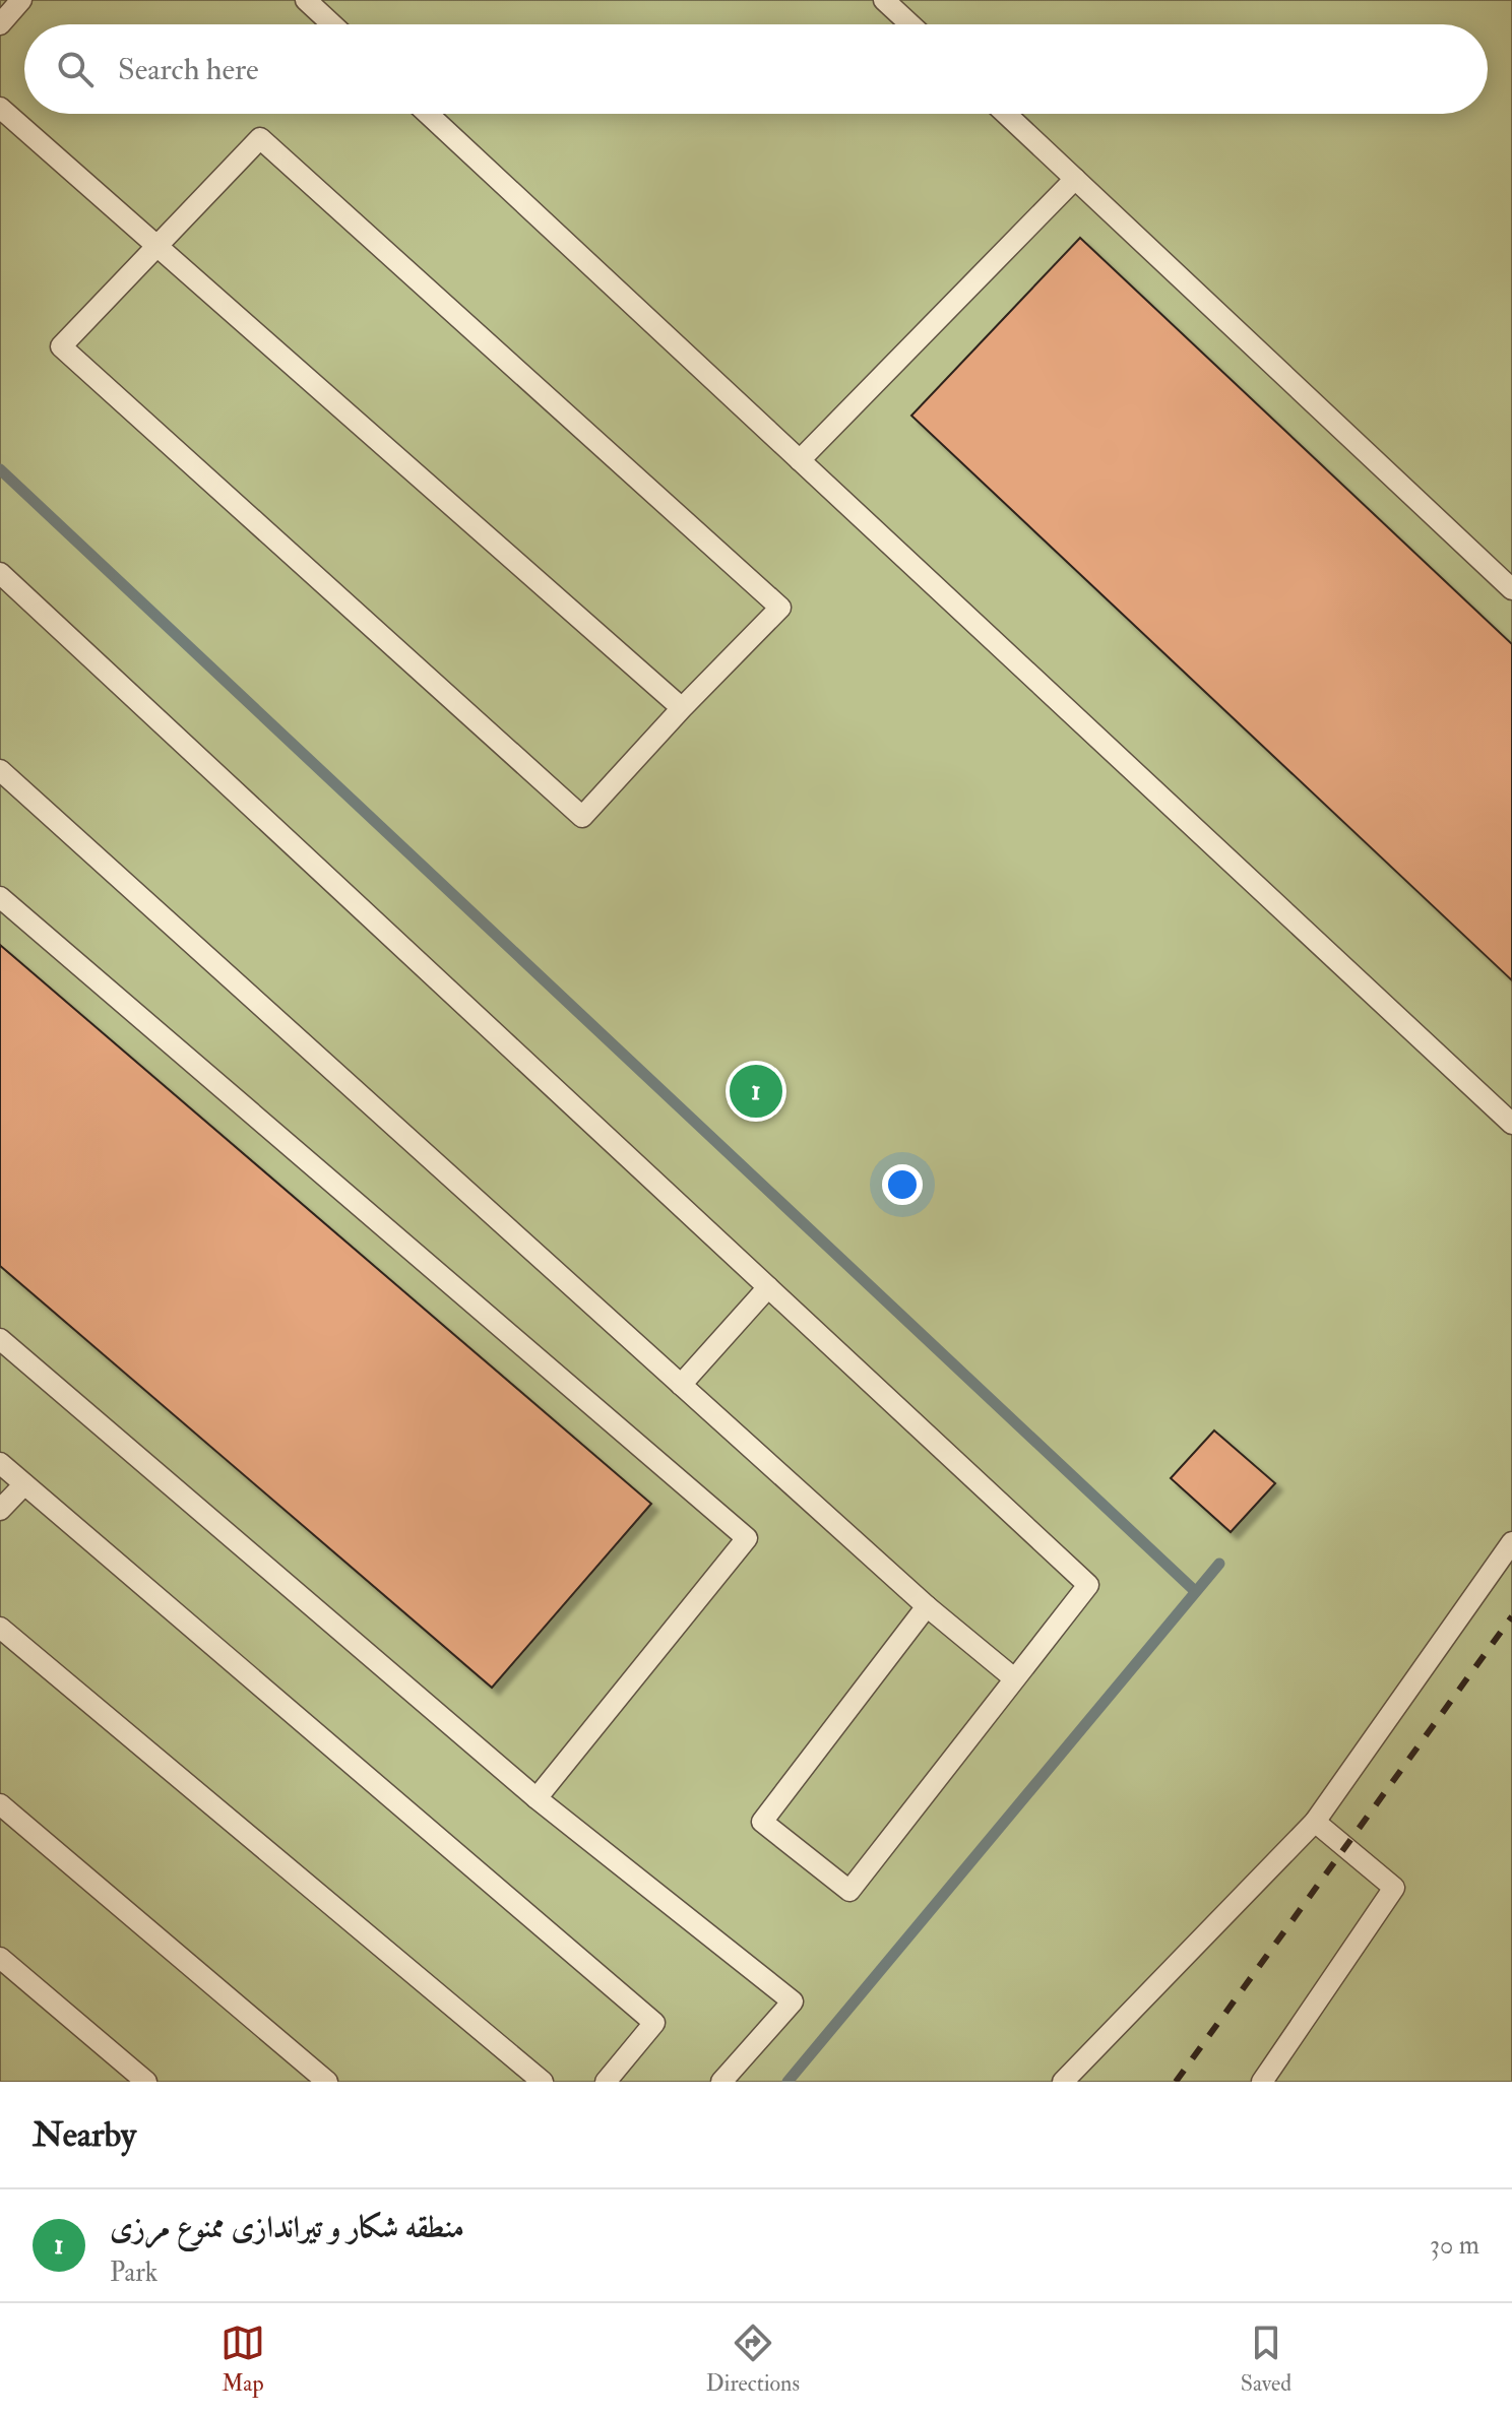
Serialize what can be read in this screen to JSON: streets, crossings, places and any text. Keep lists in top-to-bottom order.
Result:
{
  "page": {
    "search": "Search here",
    "pins": "1",
    "heading": "Nearby",
    "list": [
      {
        "mark": "1",
        "name": "منطقه شکار و تیراندازی ممنوع مرزی",
        "note": "Park",
        "value": "30 m"
      }
    ],
    "nav": ["Map", "Directions", "Saved"]
  }
}
